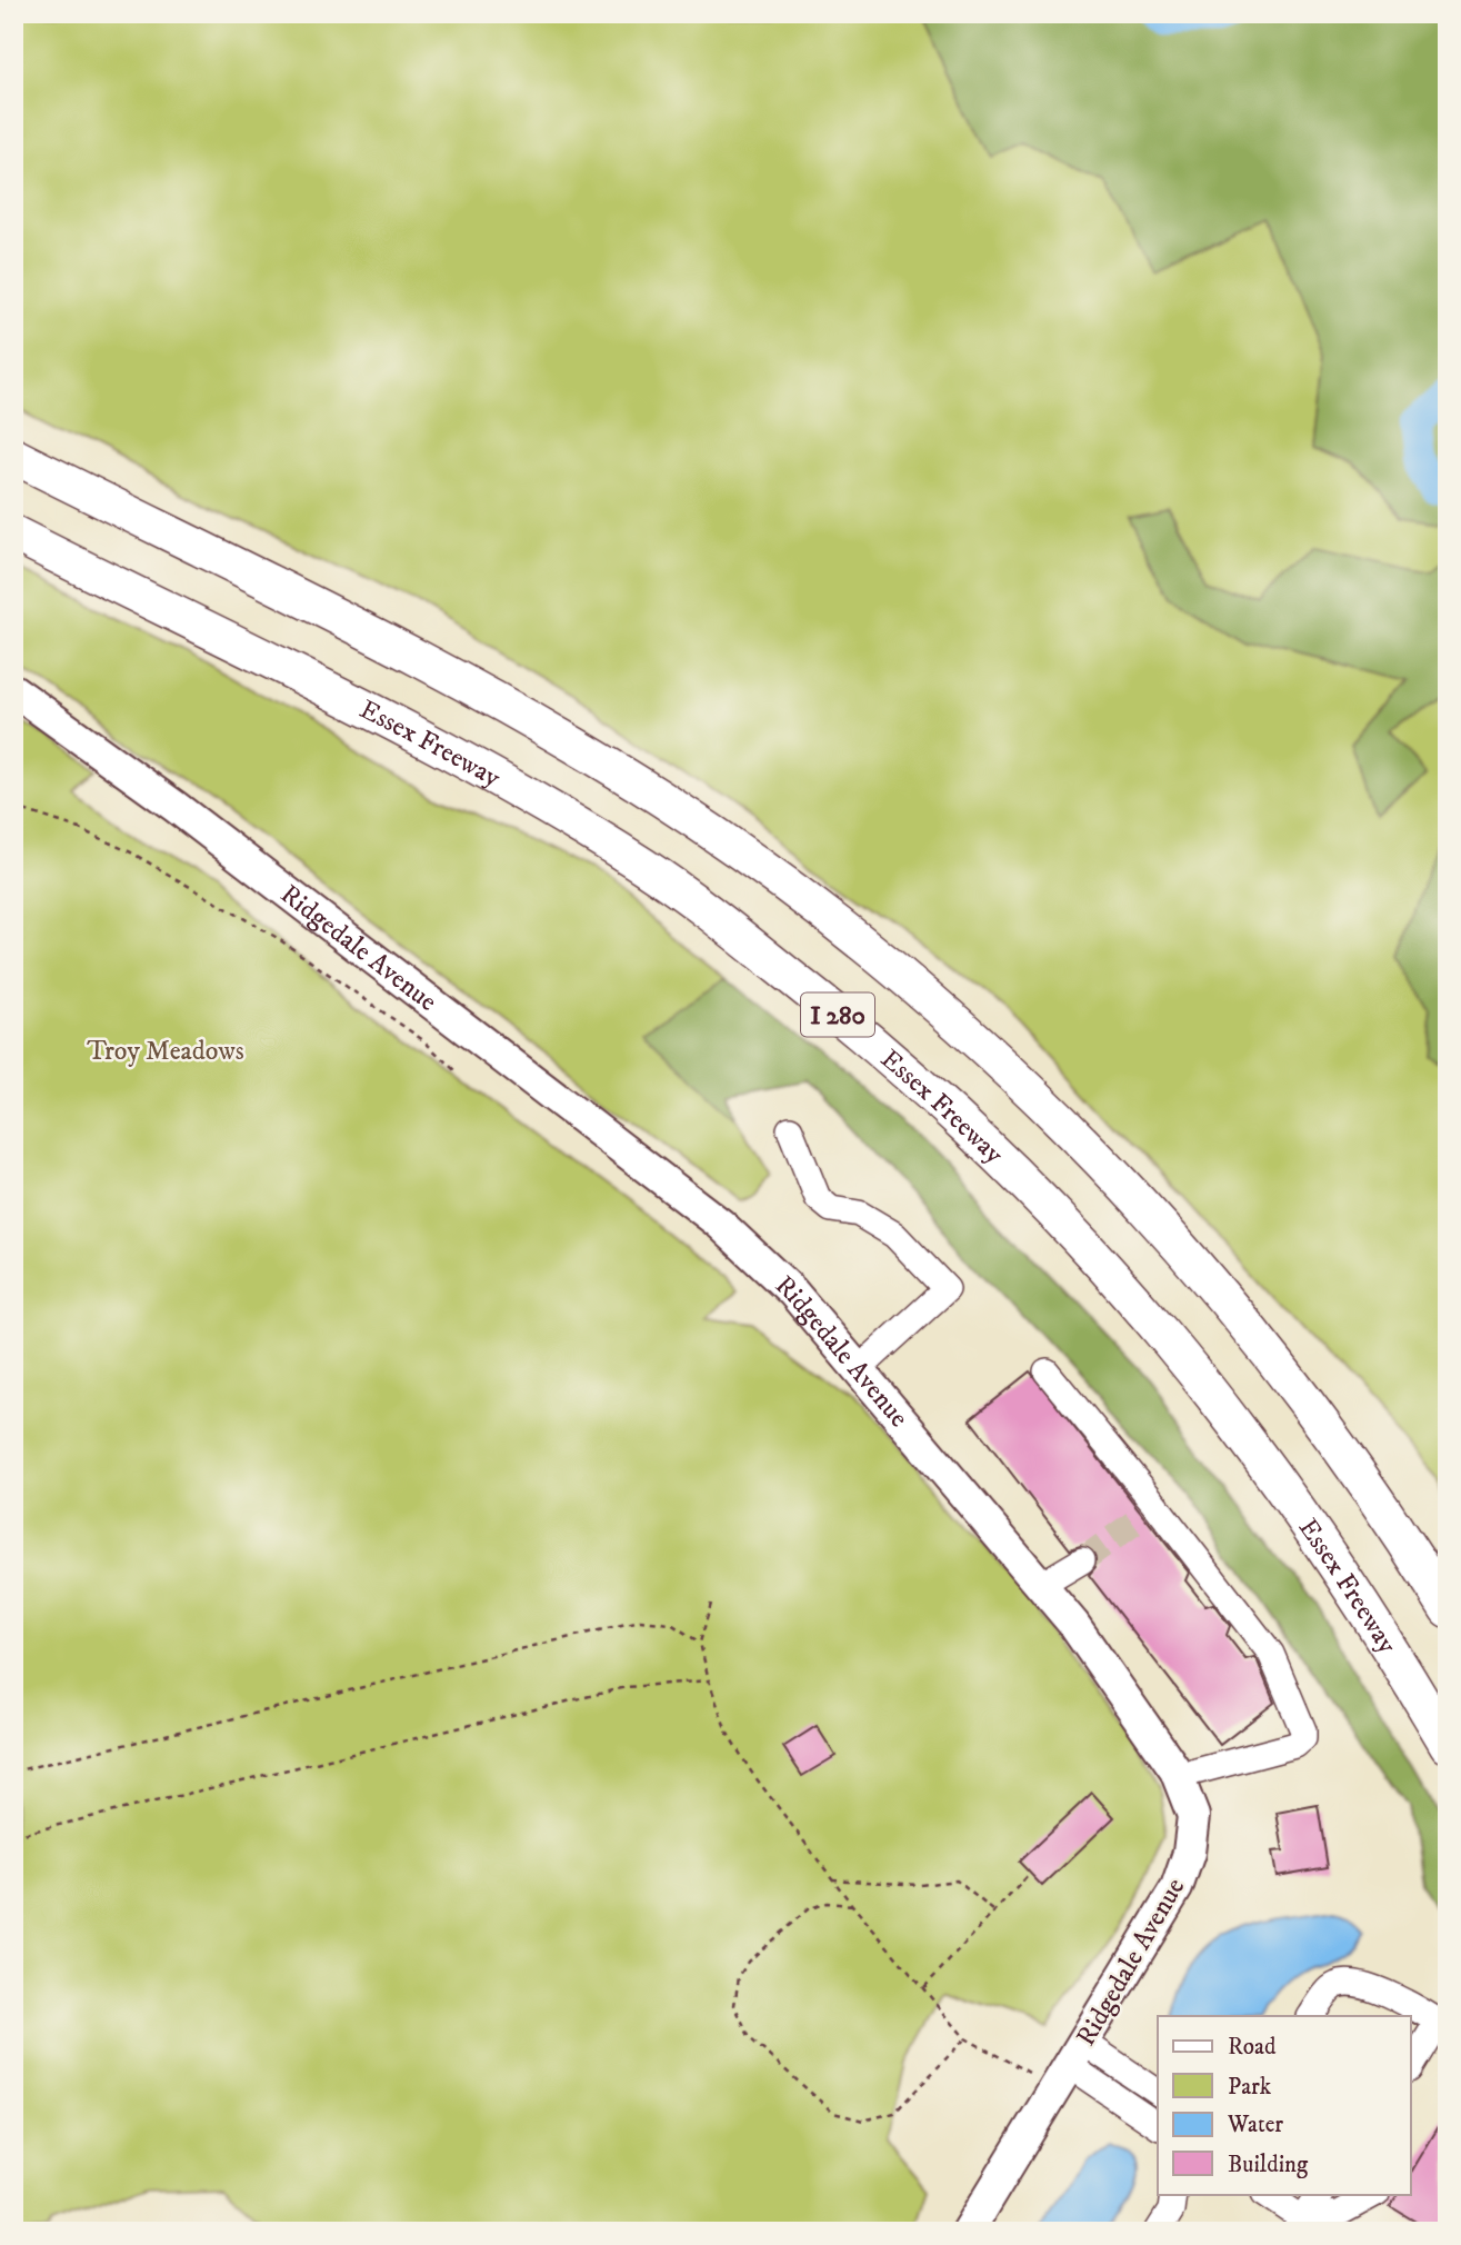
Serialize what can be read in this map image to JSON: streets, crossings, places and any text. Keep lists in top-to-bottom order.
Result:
{
  "streets": {
    "highway": ["Essex Freeway", "I 280"],
    "main road": ["Ridgedale Avenue"]
  },
  "parks": ["Troy Meadows"],
  "legend": [
    "Road",
    "Park",
    "Water",
    "Building"
  ]
}
